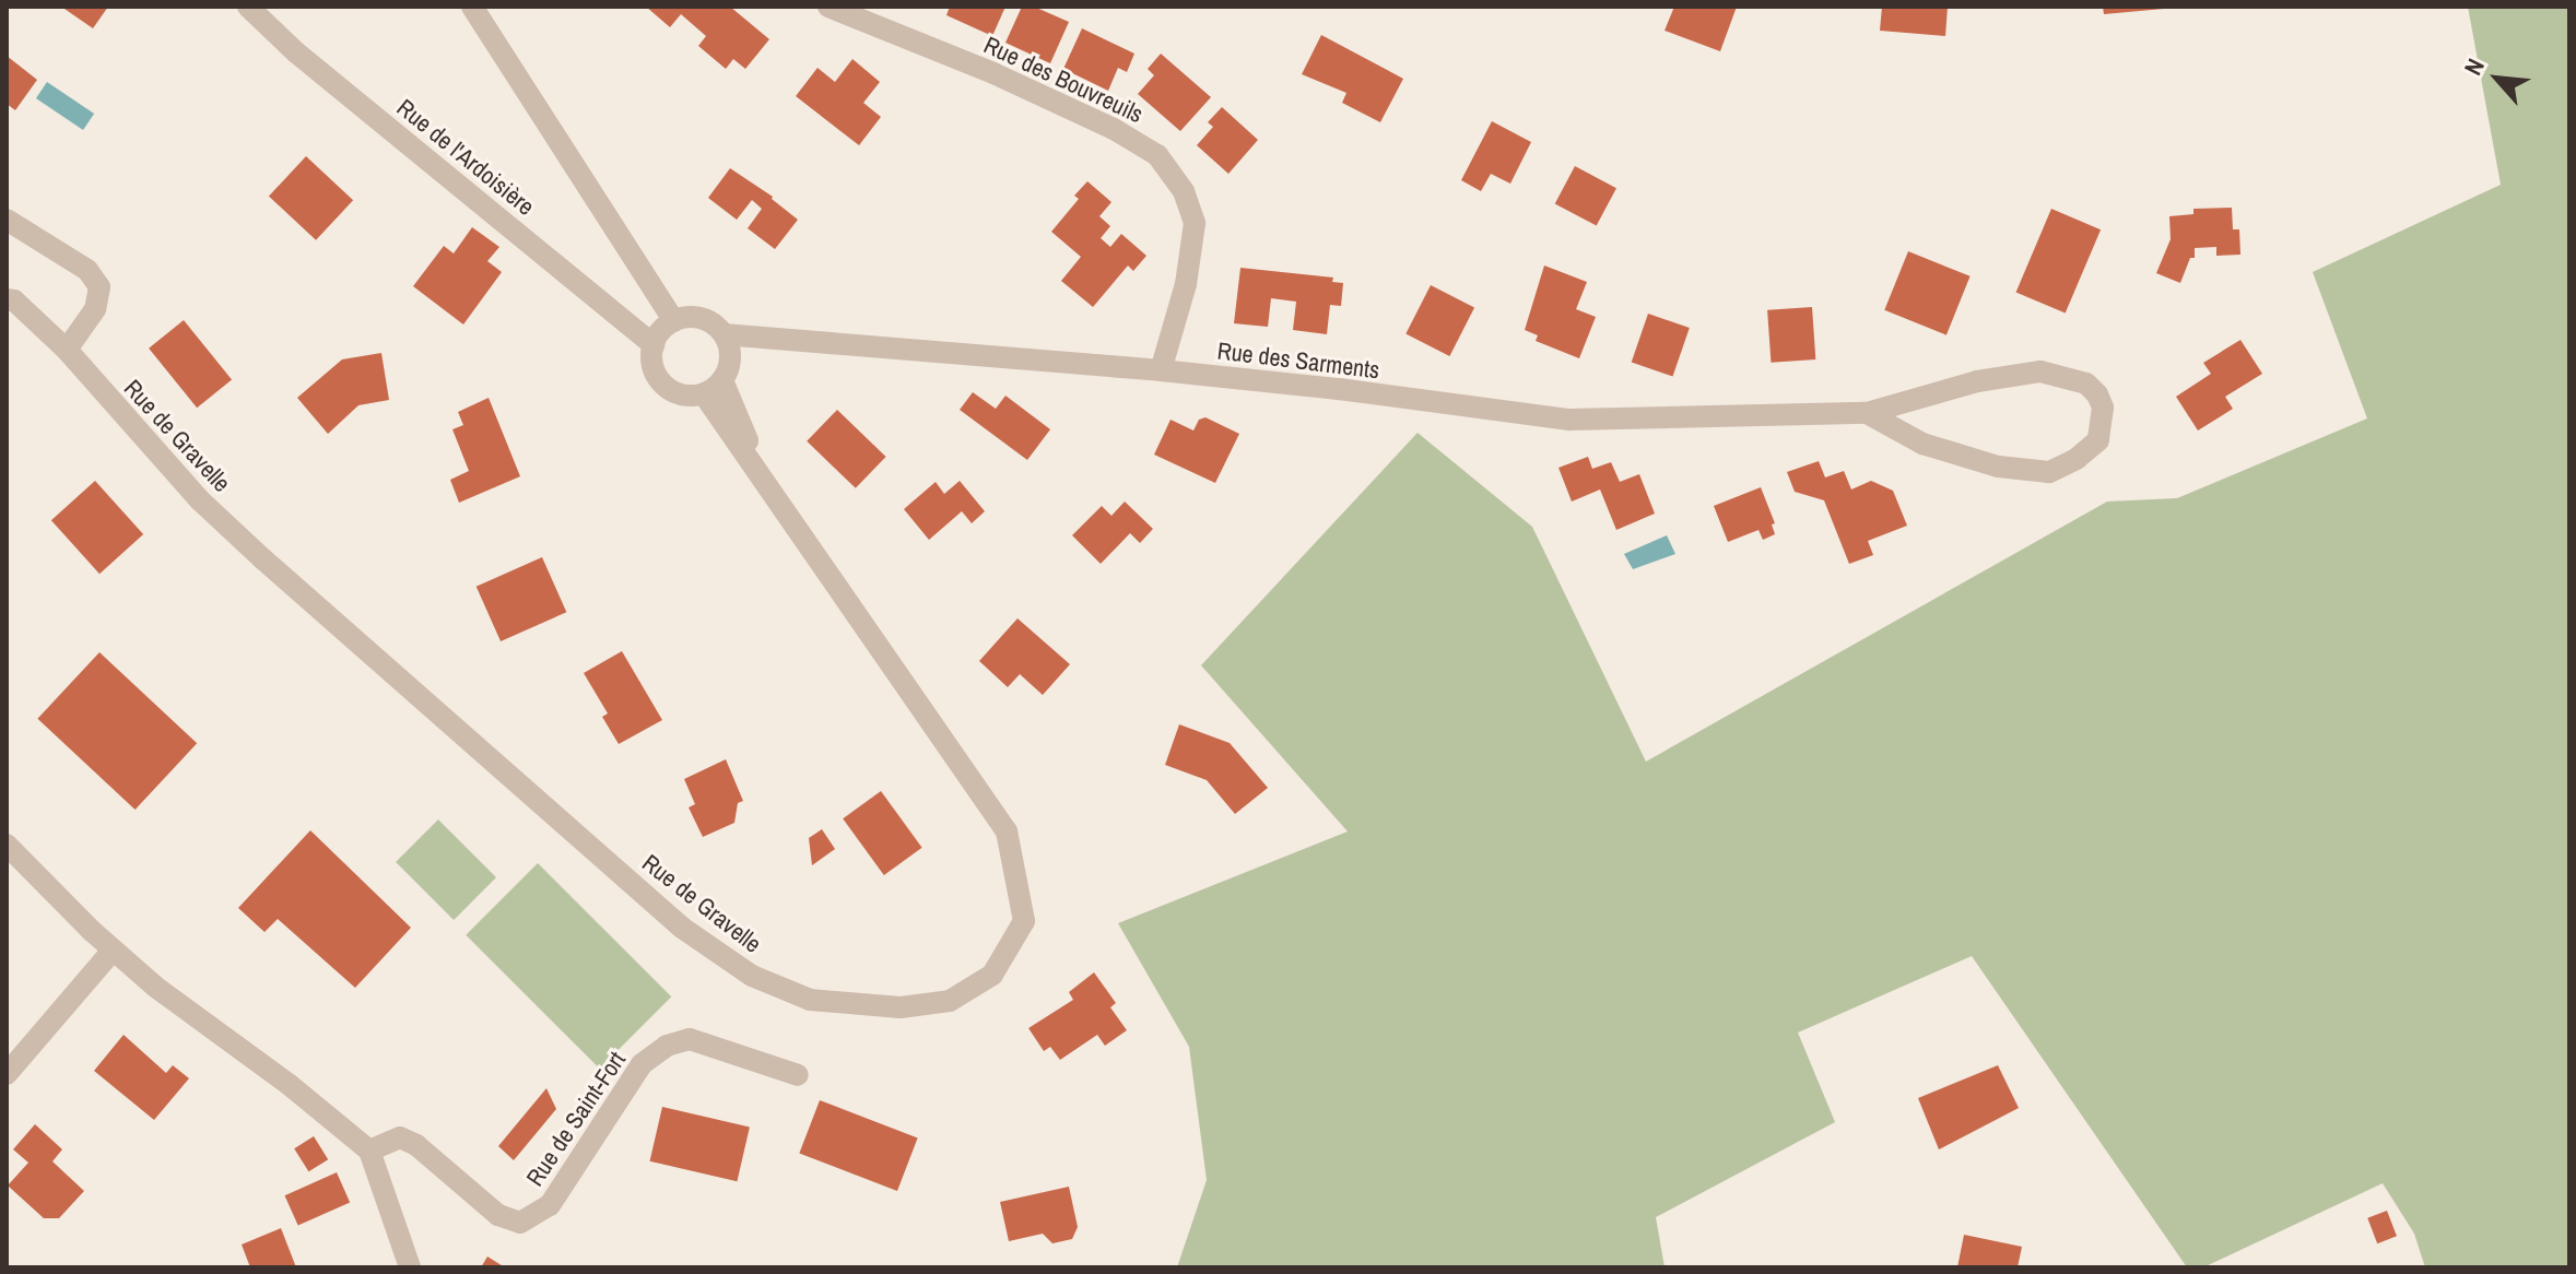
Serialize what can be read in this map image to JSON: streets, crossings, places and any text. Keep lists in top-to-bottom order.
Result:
{
  "streets": {
    "street": [
      "Rue des Bouvreuils",
      "Rue de l'Ardoisière",
      "Rue des Sarments",
      "Rue de Gravelle",
      "Rue de Saint-Fort"
    ]
  },
  "crossings": [
    ["Rue des Bouvreuils", "Rue des Sarments"],
    ["Rue de l'Ardoisière", "Rue des Sarments"],
    ["Rue de l'Ardoisière", "Rue de Gravelle"],
    ["Rue des Sarments", "Rue de Gravelle"]
  ],
  "north": "top left"
}
